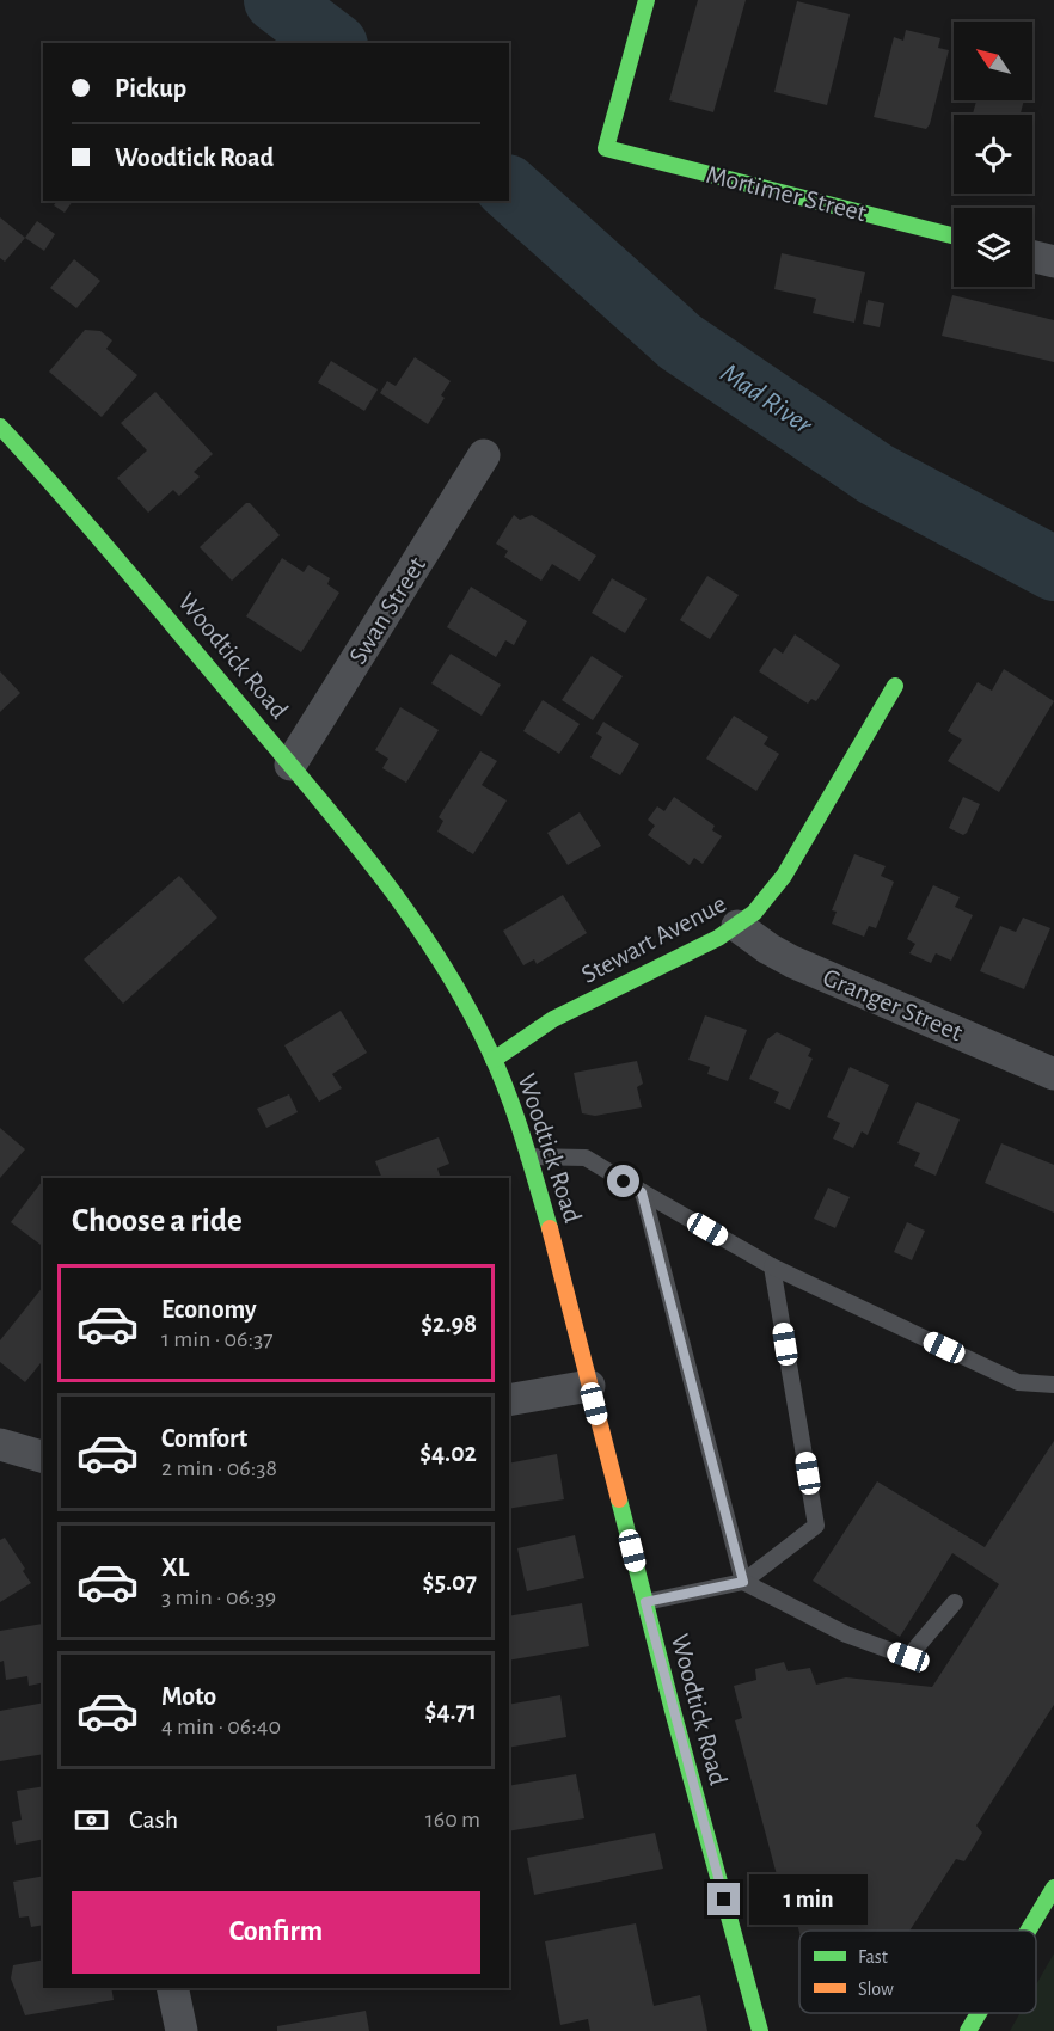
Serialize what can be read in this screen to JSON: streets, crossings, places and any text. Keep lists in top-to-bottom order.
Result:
{
  "streets": {
    "main road": ["Mortimer Street", "Woodtick Road", "Stewart Avenue"],
    "street": ["Swan Street", "Granger Street"]
  },
  "crossings": [
    ["Swan Street", "Woodtick Road"],
    ["Woodtick Road", "Stewart Avenue"],
    ["Stewart Avenue", "Granger Street"]
  ],
  "water": ["Mad River"],
  "legend": ["Fast", "Slow"],
  "north": "top left",
  "page": {
    "banner": ["Pickup", "Woodtick Road"],
    "heading": "Choose a ride",
    "list": [
      {
        "name": "Economy",
        "note": "1 min · 06:37",
        "value": "$2.98"
      },
      {
        "name": "Comfort",
        "note": "2 min · 06:38",
        "value": "$4.02"
      },
      {
        "name": "XL",
        "note": "3 min · 06:39",
        "value": "$5.07"
      },
      {
        "name": "Moto",
        "note": "4 min · 06:40",
        "value": "$4.71"
      }
    ],
    "pay": ["Cash", "160 m"],
    "bubble": "1 min",
    "buttons": "Confirm"
  }
}
